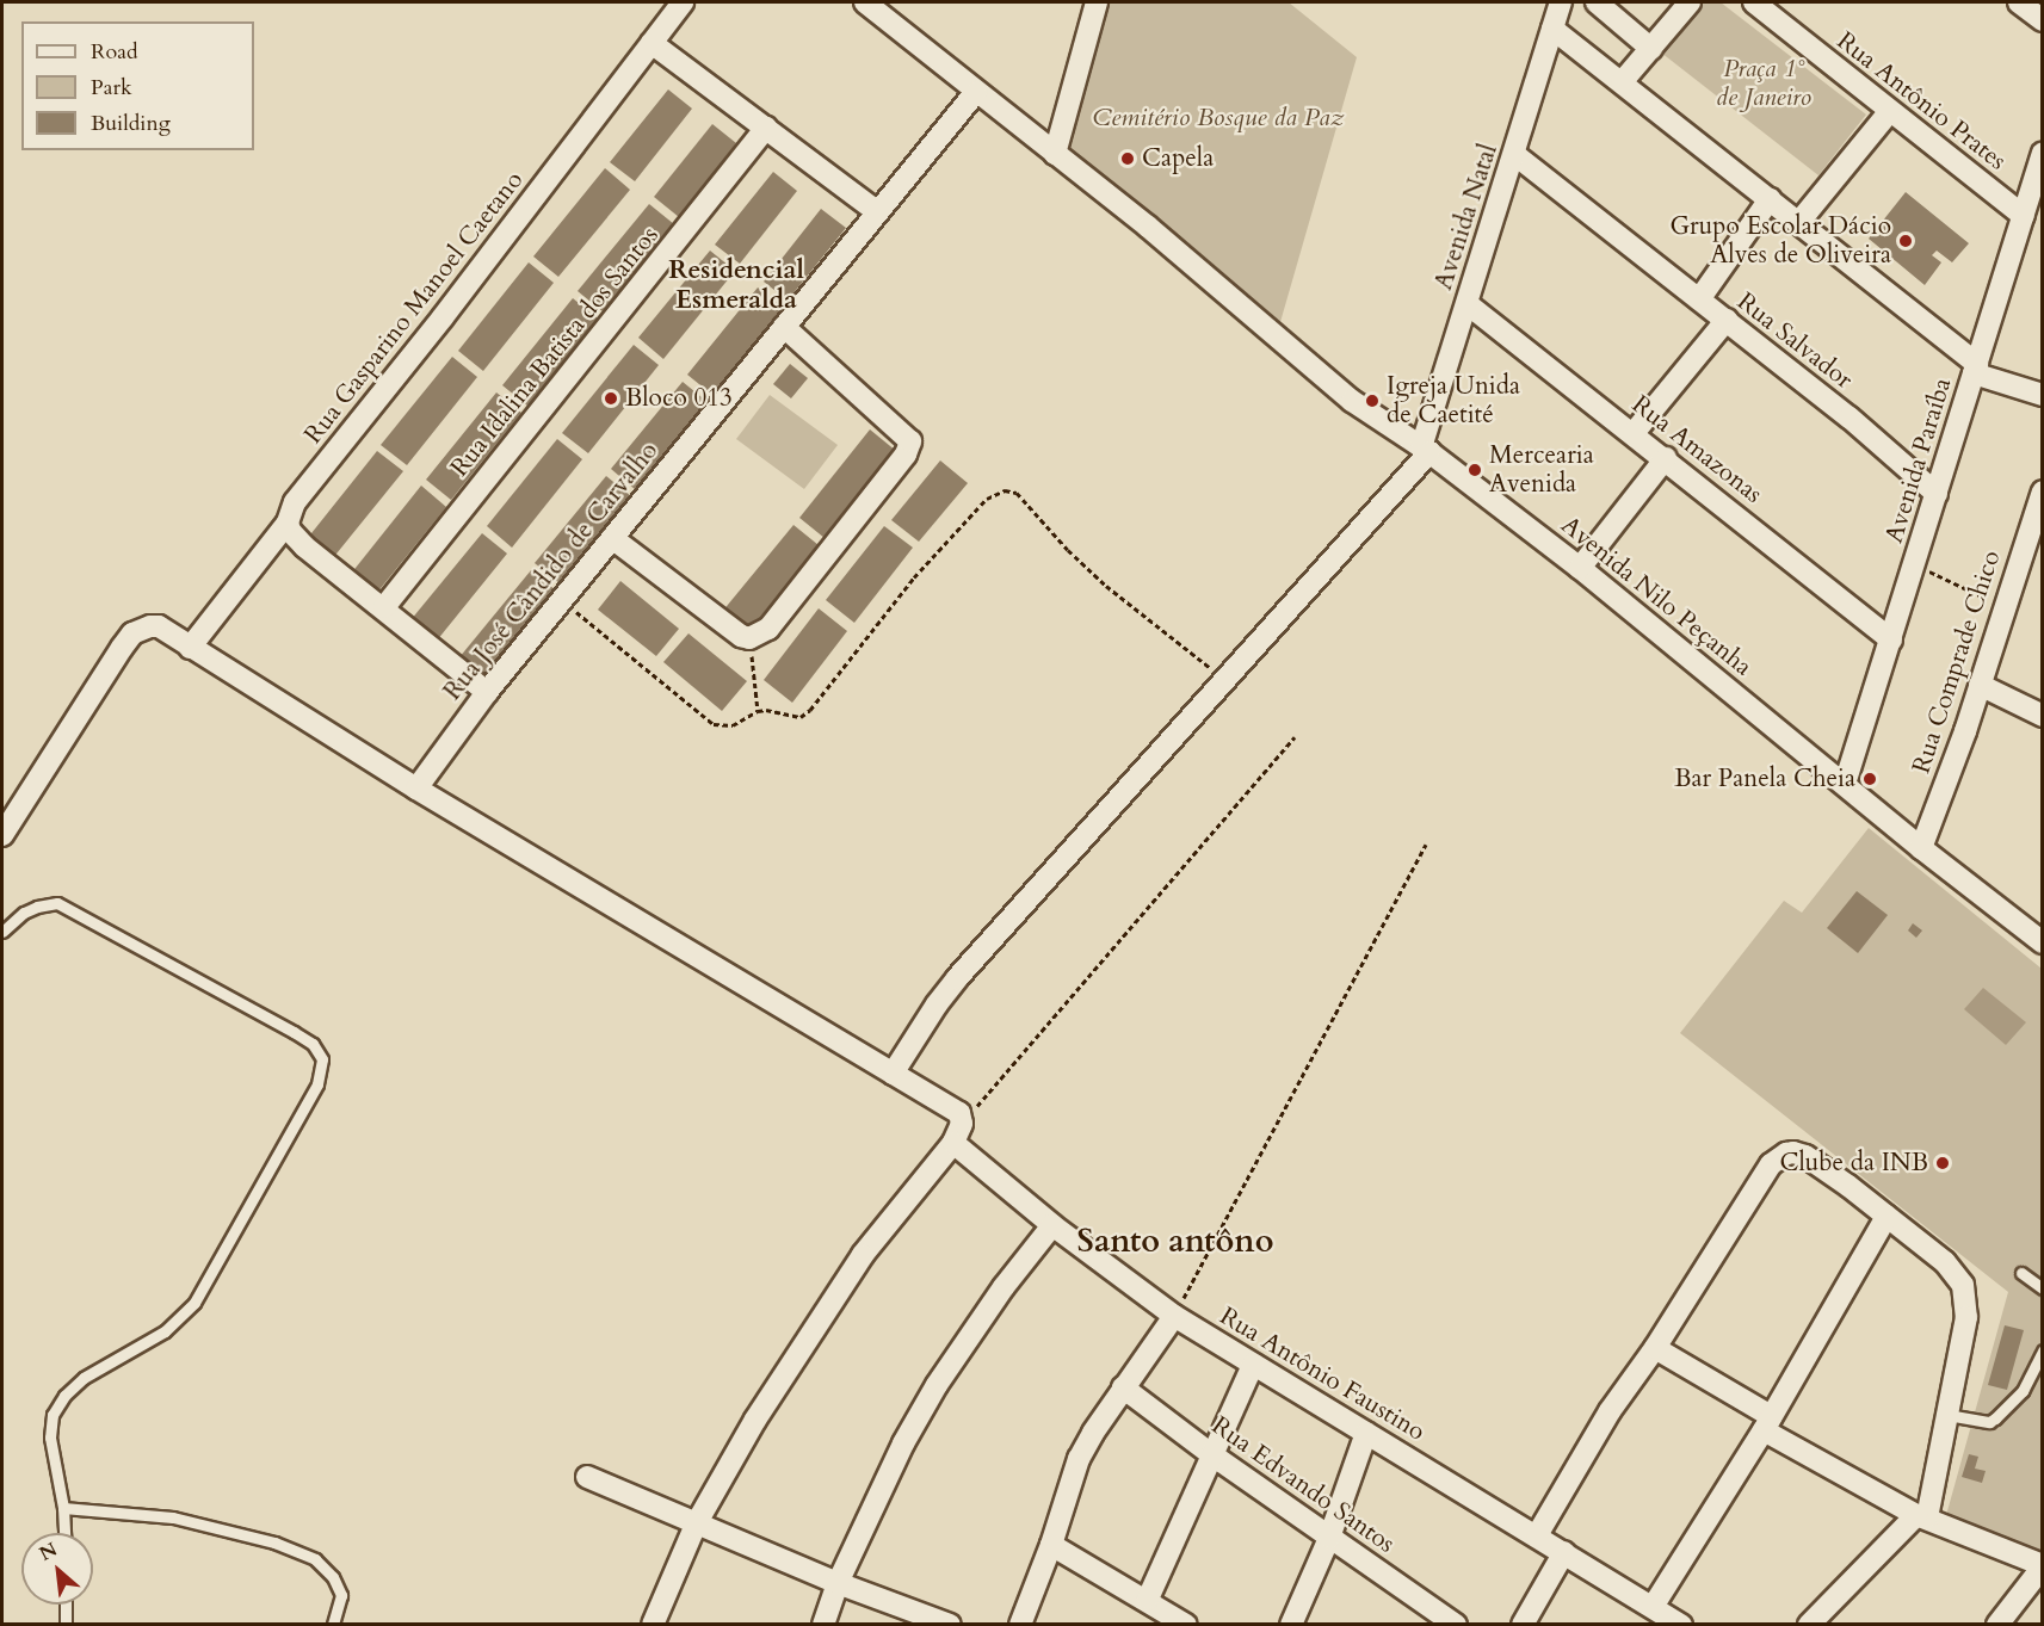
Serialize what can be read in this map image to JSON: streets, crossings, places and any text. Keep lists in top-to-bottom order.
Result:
{
  "streets": {
    "street": [
      "Rua Antônio Prates",
      "Avenida Natal",
      "Rua Gasparino Manoel Caetano",
      "Rua Salvador",
      "Rua Idalina Batista dos Santos",
      "Rua Amazonas",
      "Avenida Paraíba",
      "Rua José Cândido de Carvalho",
      "Avenida Nilo Peçanha",
      "Rua Comprade Chico",
      "Rua Antônio Faustino",
      "Rua Edvando Santos"
    ]
  },
  "crossings": [
    ["Rua Antônio Prates", "Avenida Paraíba"],
    ["Avenida Natal", "Rua Salvador"],
    ["Avenida Natal", "Rua Amazonas"],
    ["Avenida Natal", "Avenida Nilo Peçanha"],
    ["Rua Gasparino Manoel Caetano", "Rua Antônio Faustino"],
    ["Rua Salvador", "Avenida Paraíba"],
    ["Rua Amazonas", "Avenida Paraíba"],
    ["Avenida Paraíba", "Avenida Nilo Peçanha"],
    ["Rua José Cândido de Carvalho", "Avenida Nilo Peçanha"],
    ["Rua José Cândido de Carvalho", "Rua Antônio Faustino"],
    ["Avenida Nilo Peçanha", "Rua Comprade Chico"]
  ],
  "districts": ["Residencial Esmeralda", "Santo antôno"],
  "parks": ["Praça 1° de Janeiro", "Cemitério Bosque da Paz"],
  "places": [
    "Capela",
    "Grupo Escolar Dácio Alves de Oliveira",
    "Bloco 013",
    "Igreja Unida de Caetité",
    "Mercearia Avenida",
    "Bar Panela Cheia",
    "Clube da INB"
  ],
  "legend": ["Road", "Park", "Building"],
  "north": "top left"
}
